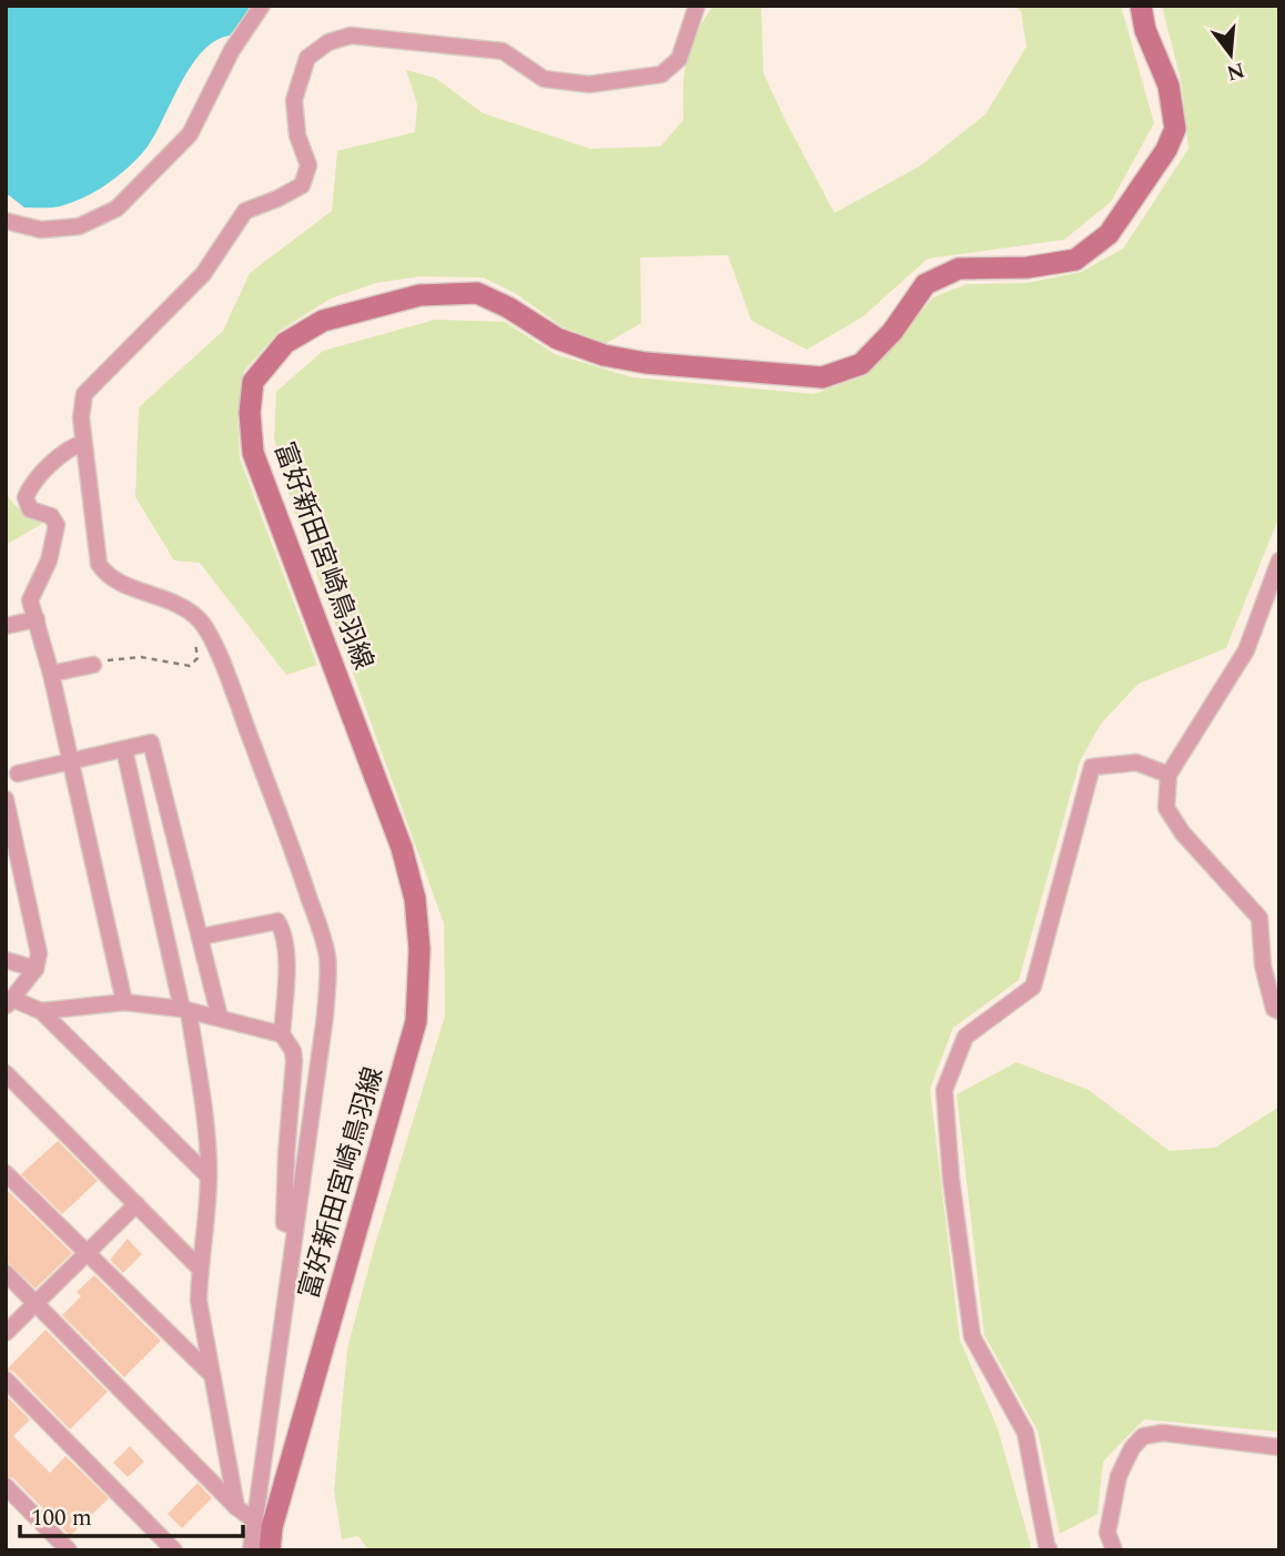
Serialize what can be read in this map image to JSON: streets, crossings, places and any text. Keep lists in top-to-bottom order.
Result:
{
  "streets": {
    "main road": ["富好新田宮崎鳥羽線"]
  },
  "scale_bar": "100 m",
  "north": "bottom"
}
